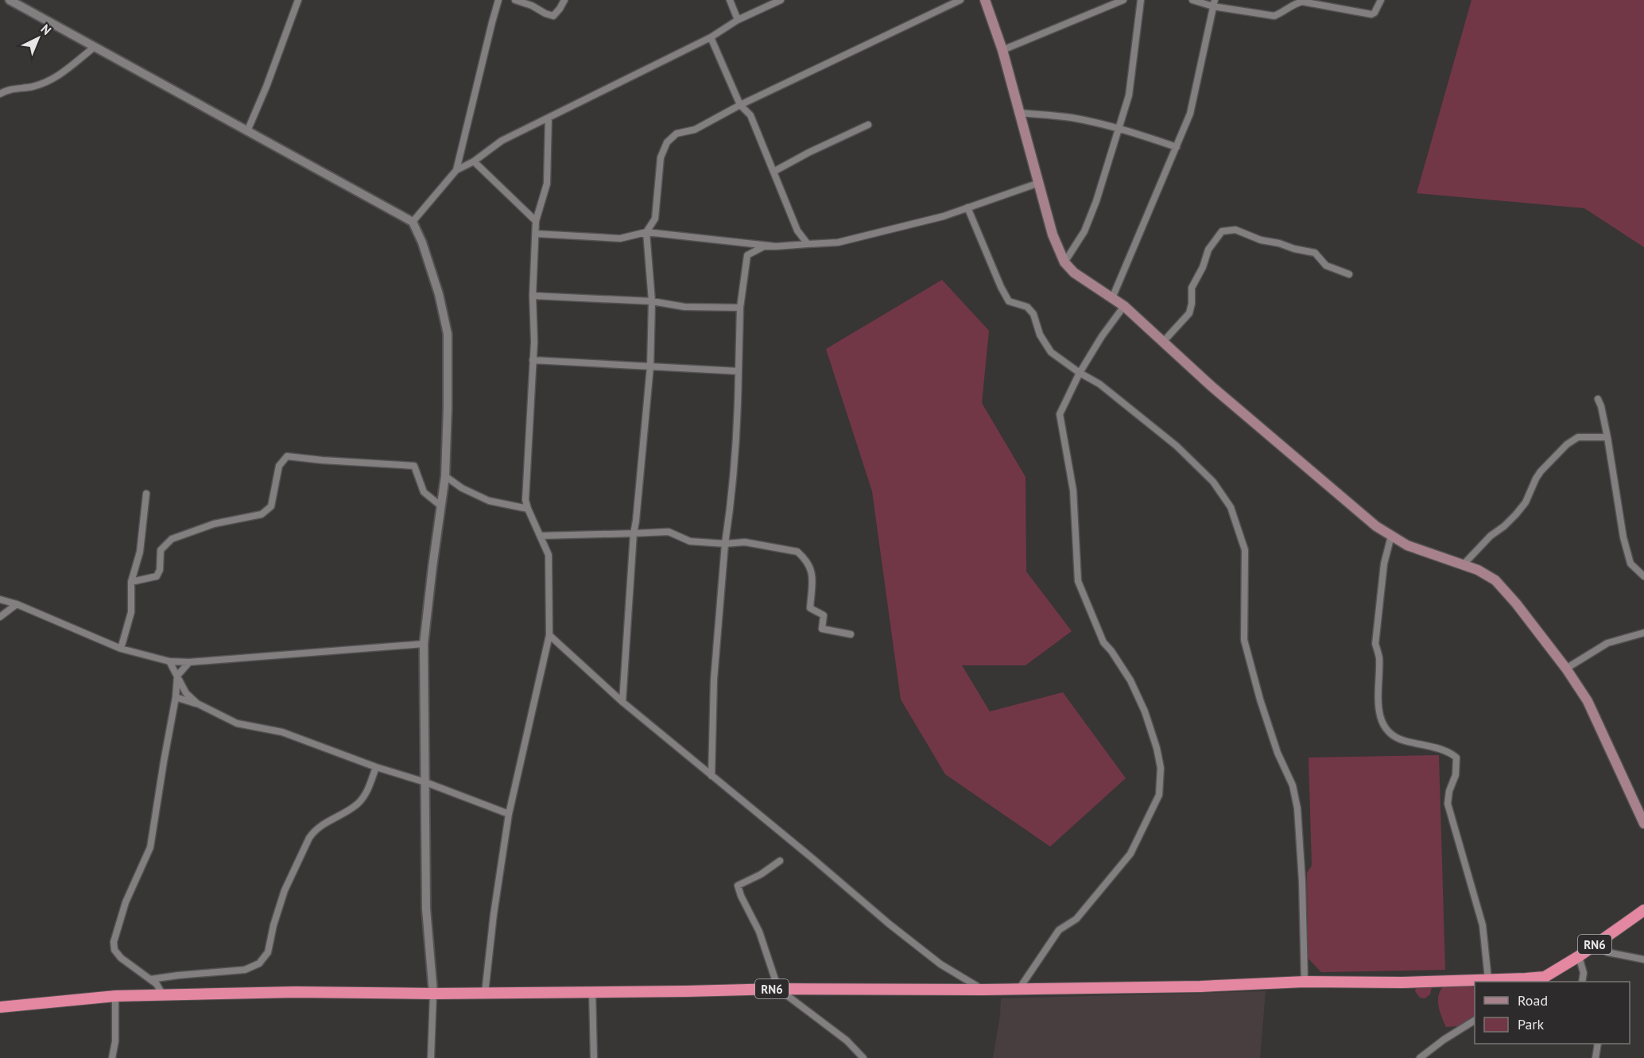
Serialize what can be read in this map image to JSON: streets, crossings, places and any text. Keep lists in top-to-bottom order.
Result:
{
  "streets": {
    "highway": ["RN6"]
  },
  "legend": ["Road", "Park"],
  "north": "top right"
}
